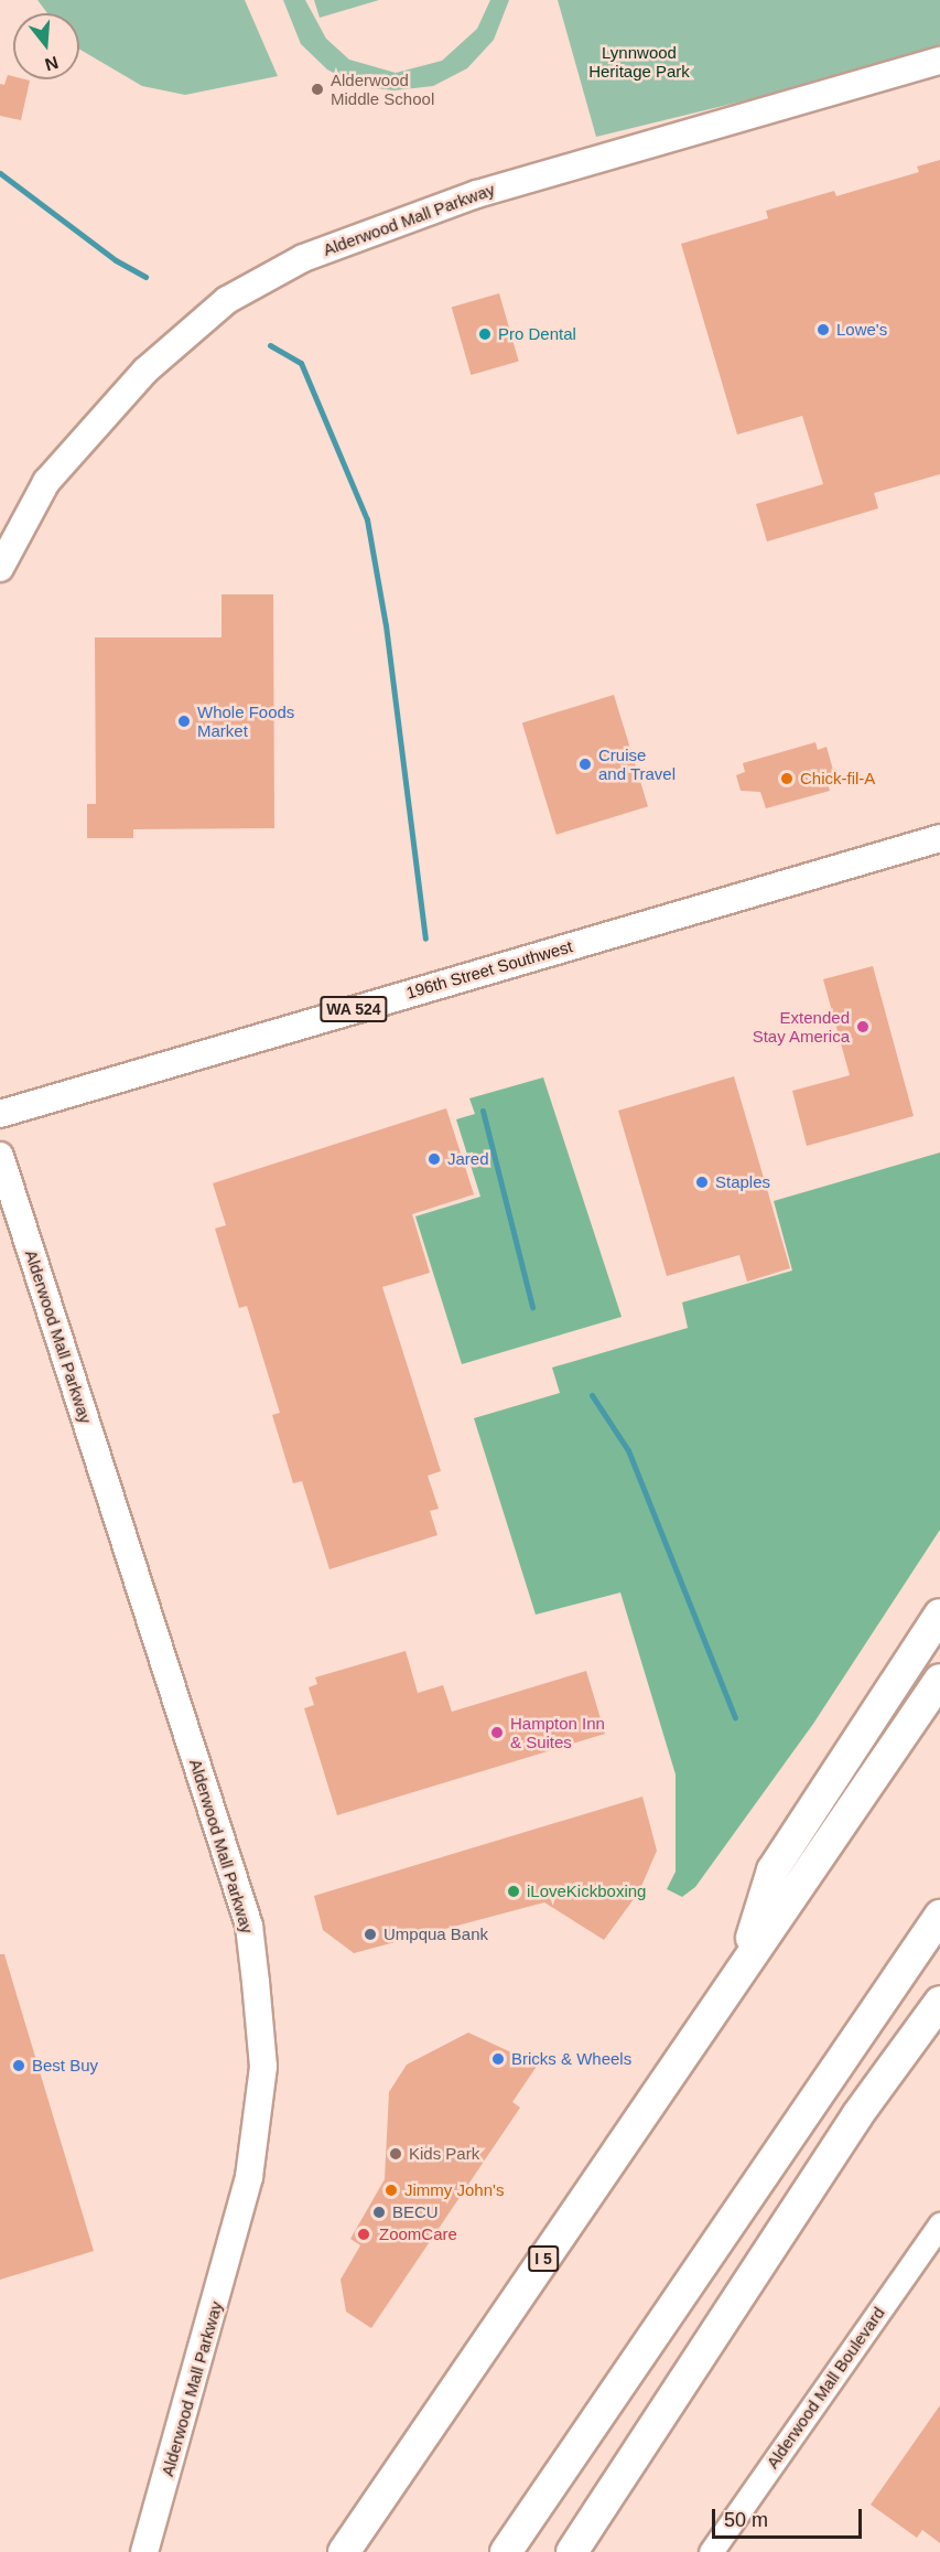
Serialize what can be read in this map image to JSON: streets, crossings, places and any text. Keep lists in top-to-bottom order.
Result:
{
  "streets": {
    "highway": ["I 5"],
    "main road": [
      "Alderwood Mall Parkway",
      "196th Street Southwest",
      "WA 524",
      "Alderwood Mall Boulevard"
    ]
  },
  "parks": ["Lynnwood Heritage Park"],
  "places": [
    "Alderwood Middle School",
    "Lowe's",
    "Pro Dental",
    "Whole Foods Market",
    "Cruise and Travel",
    "Chick-fil-A",
    "Extended Stay America",
    "Jared",
    "Staples",
    "Hampton Inn & Suites",
    "iLoveKickboxing",
    "Umpqua Bank",
    "Bricks & Wheels",
    "Best Buy",
    "Kids Park",
    "Jimmy John's",
    "BECU",
    "ZoomCare"
  ],
  "scale_bar": "50 m",
  "north": "bottom"
}
